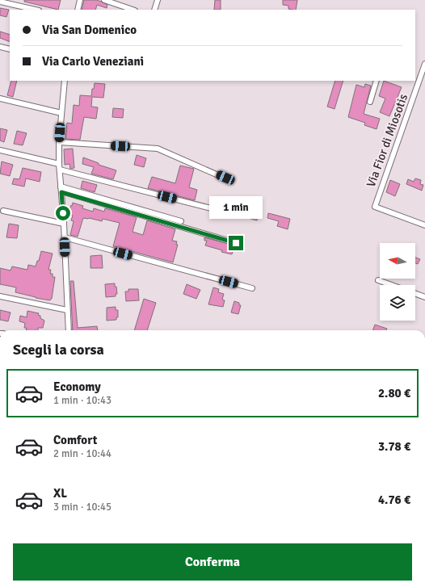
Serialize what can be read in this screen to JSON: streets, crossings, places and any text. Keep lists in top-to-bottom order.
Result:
{
  "streets": {
    "street": ["Via Fior di Miosotis"]
  },
  "north": "left",
  "page": {
    "banner": ["Via San Domenico", "Via Carlo Veneziani"],
    "bubble": "1 min",
    "heading": "Scegli la corsa",
    "list": [
      {
        "name": "Economy",
        "note": "1 min · 10:43",
        "value": "2.80 €"
      },
      {
        "name": "Comfort",
        "note": "2 min · 10:44",
        "value": "3.78 €"
      },
      {
        "name": "XL",
        "note": "3 min · 10:45",
        "value": "4.76 €"
      }
    ],
    "buttons": "Conferma"
  }
}
